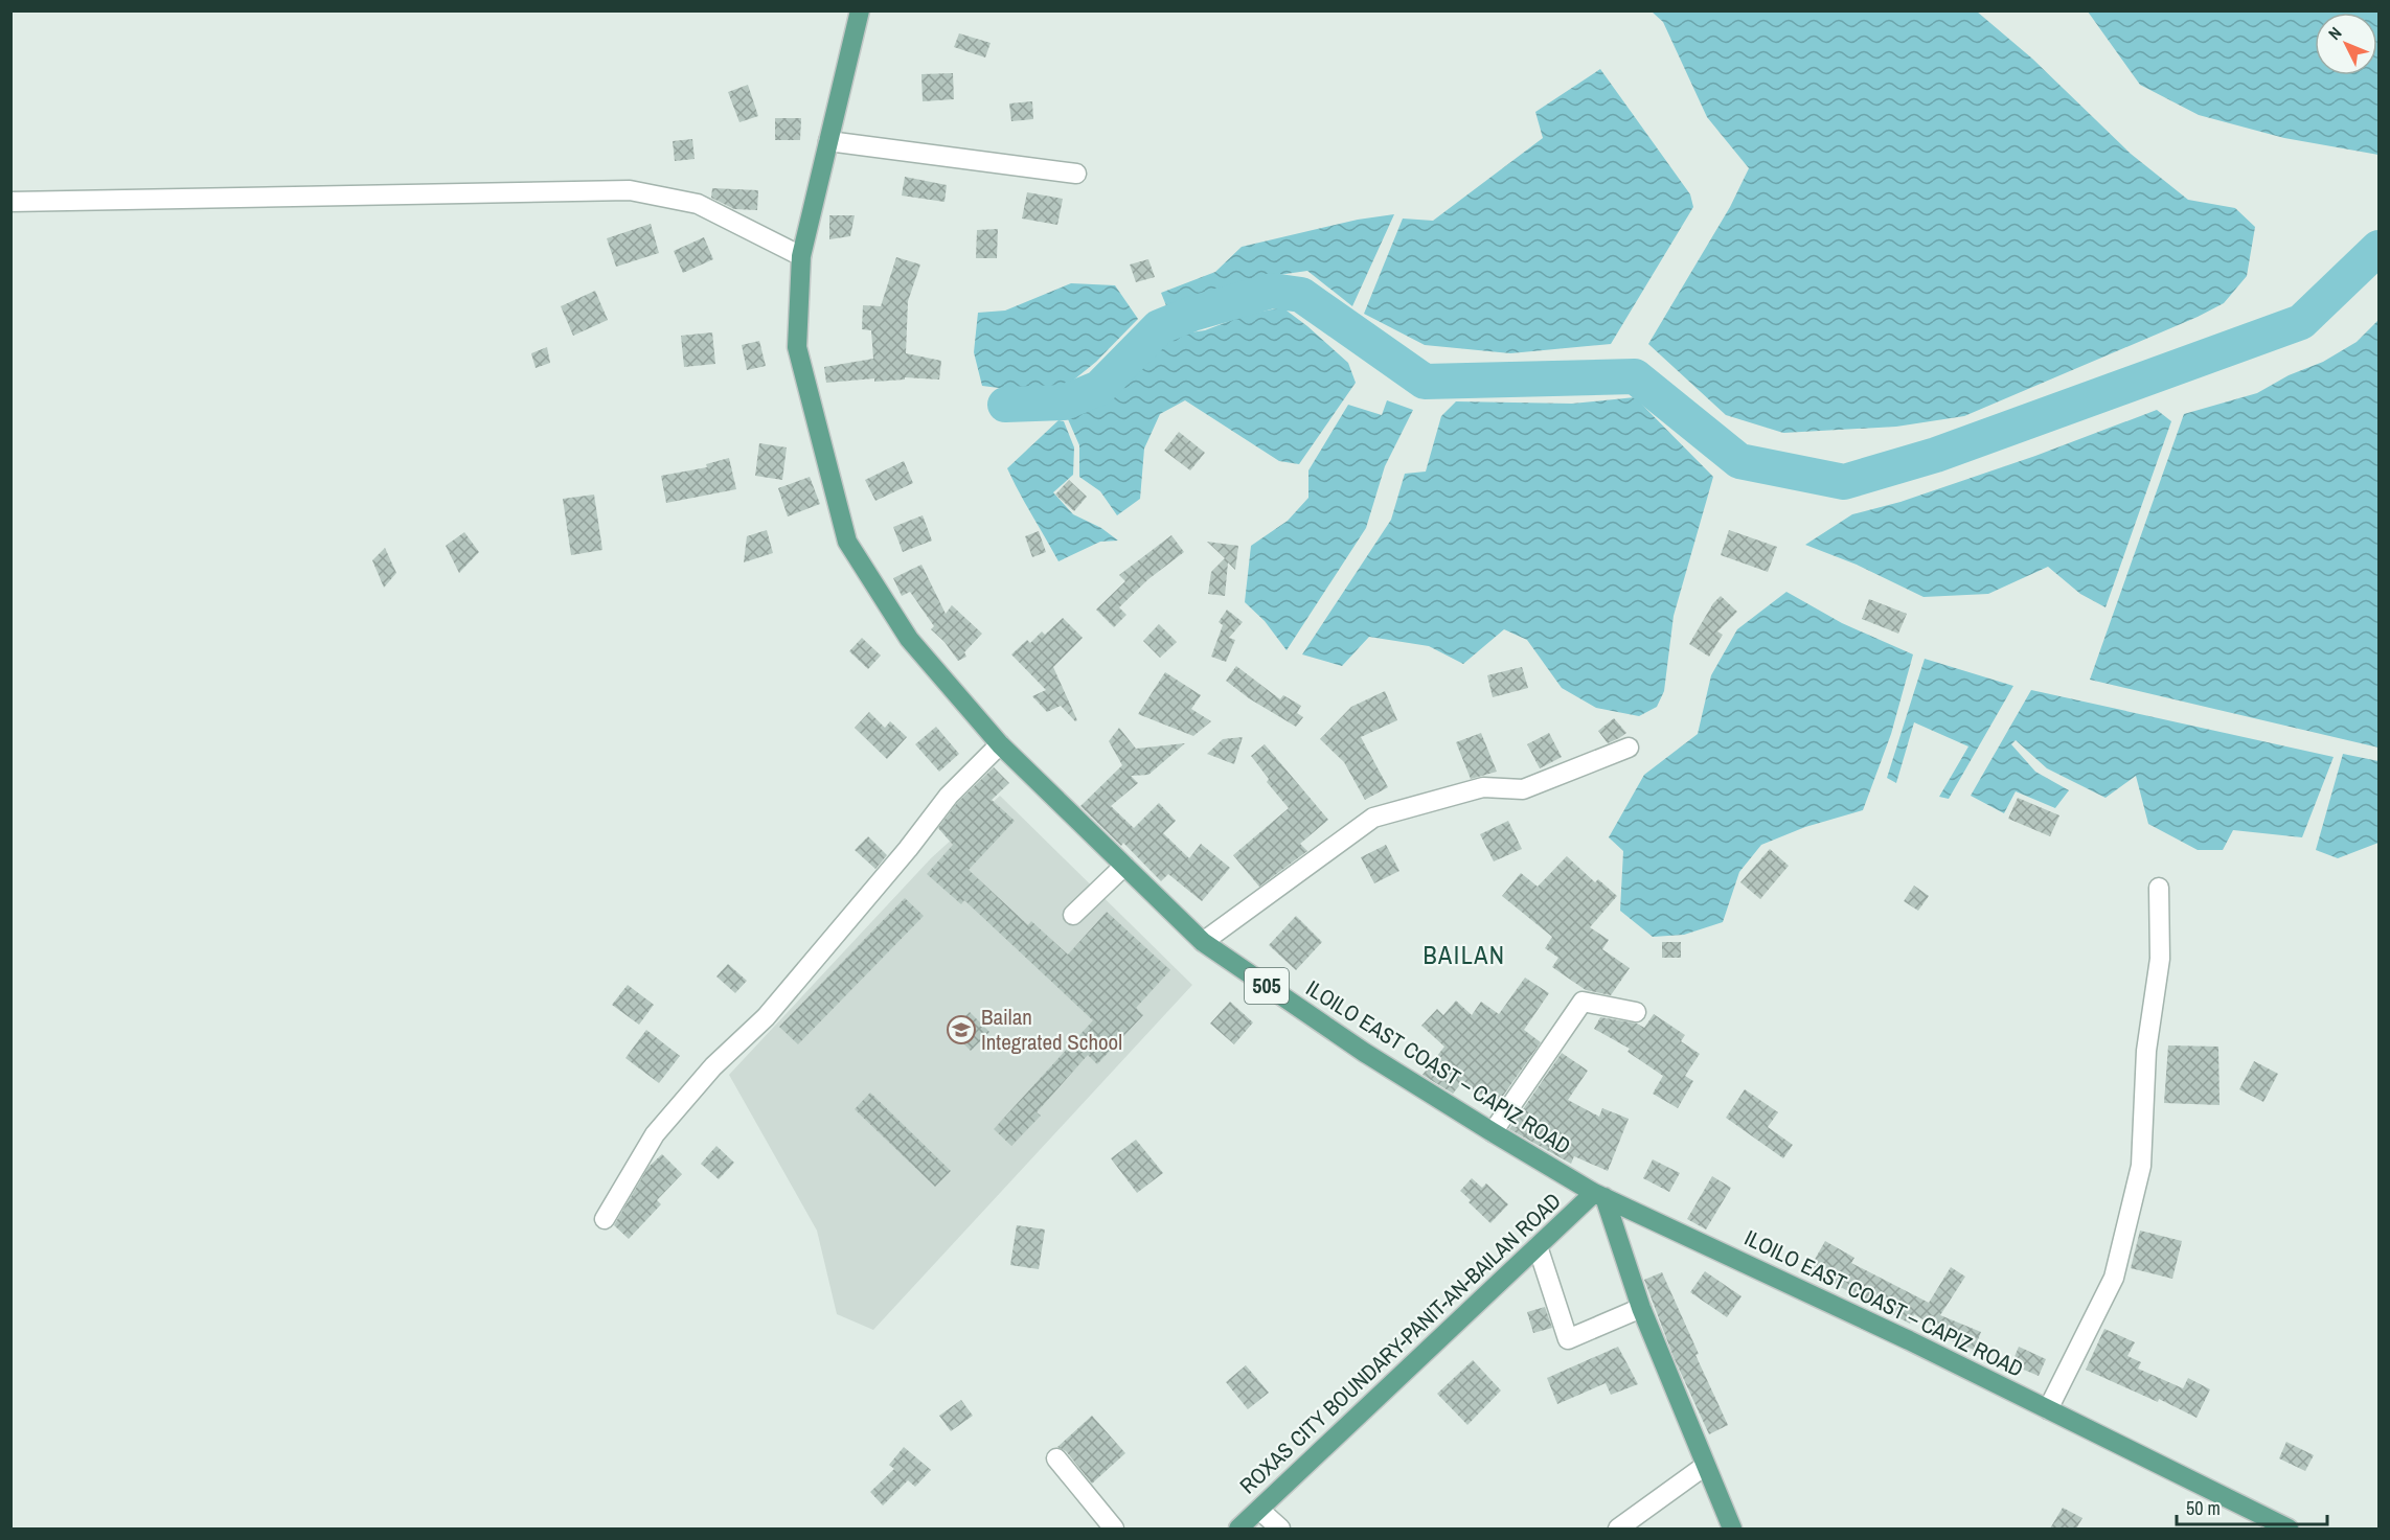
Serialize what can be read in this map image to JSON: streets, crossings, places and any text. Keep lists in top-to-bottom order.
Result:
{
  "streets": {
    "main road": ["505", "ILOILO EAST COAST – CAPIZ ROAD", "ROXAS CITY BOUNDARY-PANIT-AN-BAILAN ROAD"]
  },
  "crossings": [
    ["ILOILO EAST COAST – CAPIZ ROAD", "ROXAS CITY BOUNDARY-PANIT-AN-BAILAN ROAD"]
  ],
  "districts": ["BAILAN"],
  "places": {
    "school or university": ["Bailan Integrated School"]
  },
  "scale_bar": "50 m",
  "north": "top left"
}
